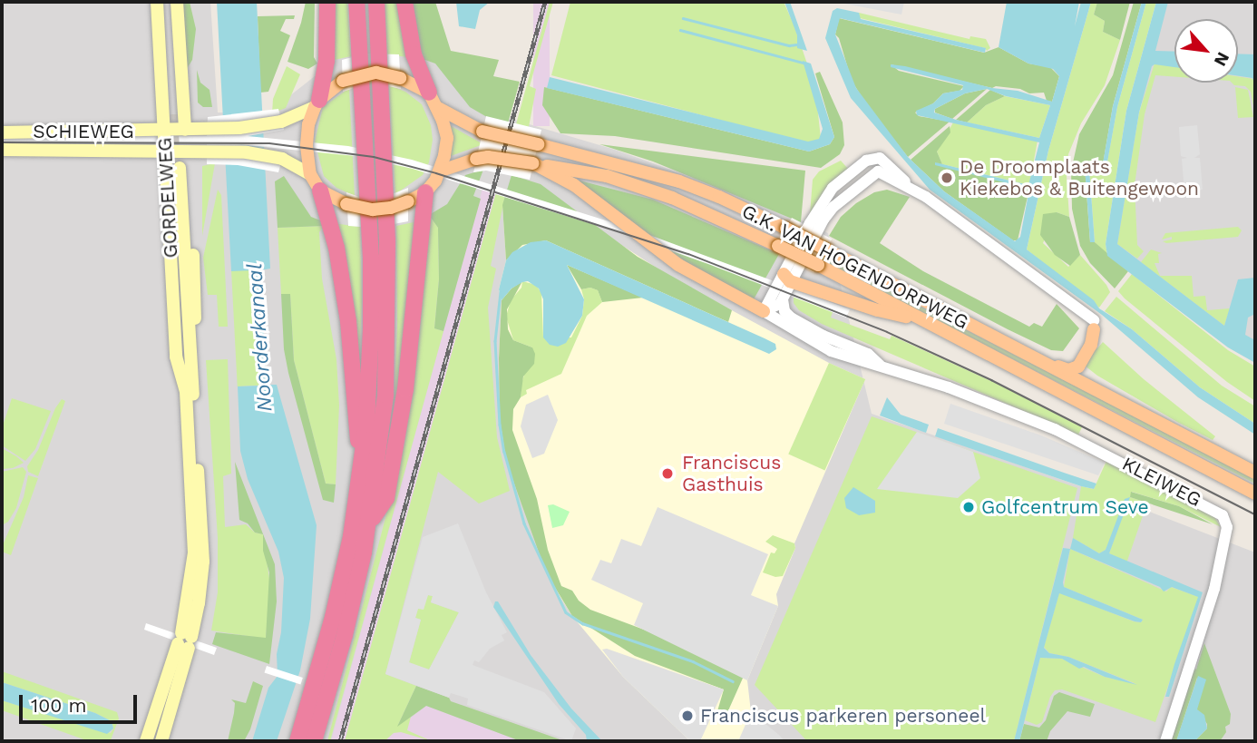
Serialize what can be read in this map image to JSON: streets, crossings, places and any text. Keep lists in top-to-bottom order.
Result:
{
  "streets": {
    "main road": ["SCHIEWEG", "GORDELWEG", "G.K. VAN HOGENDORPWEG"],
    "street": ["KLEIWEG"]
  },
  "crossings": [
    ["SCHIEWEG", "GORDELWEG"],
    ["SCHIEWEG", "G.K. VAN HOGENDORPWEG"]
  ],
  "water": ["Noorderkanaal"],
  "places": [
    "De Droomplaats Kiekebos & Buitengewoon",
    "Franciscus Gasthuis",
    "Golfcentrum Seve",
    "Franciscus parkeren personeel"
  ],
  "scale_bar": "100 m",
  "north": "bottom right"
}
